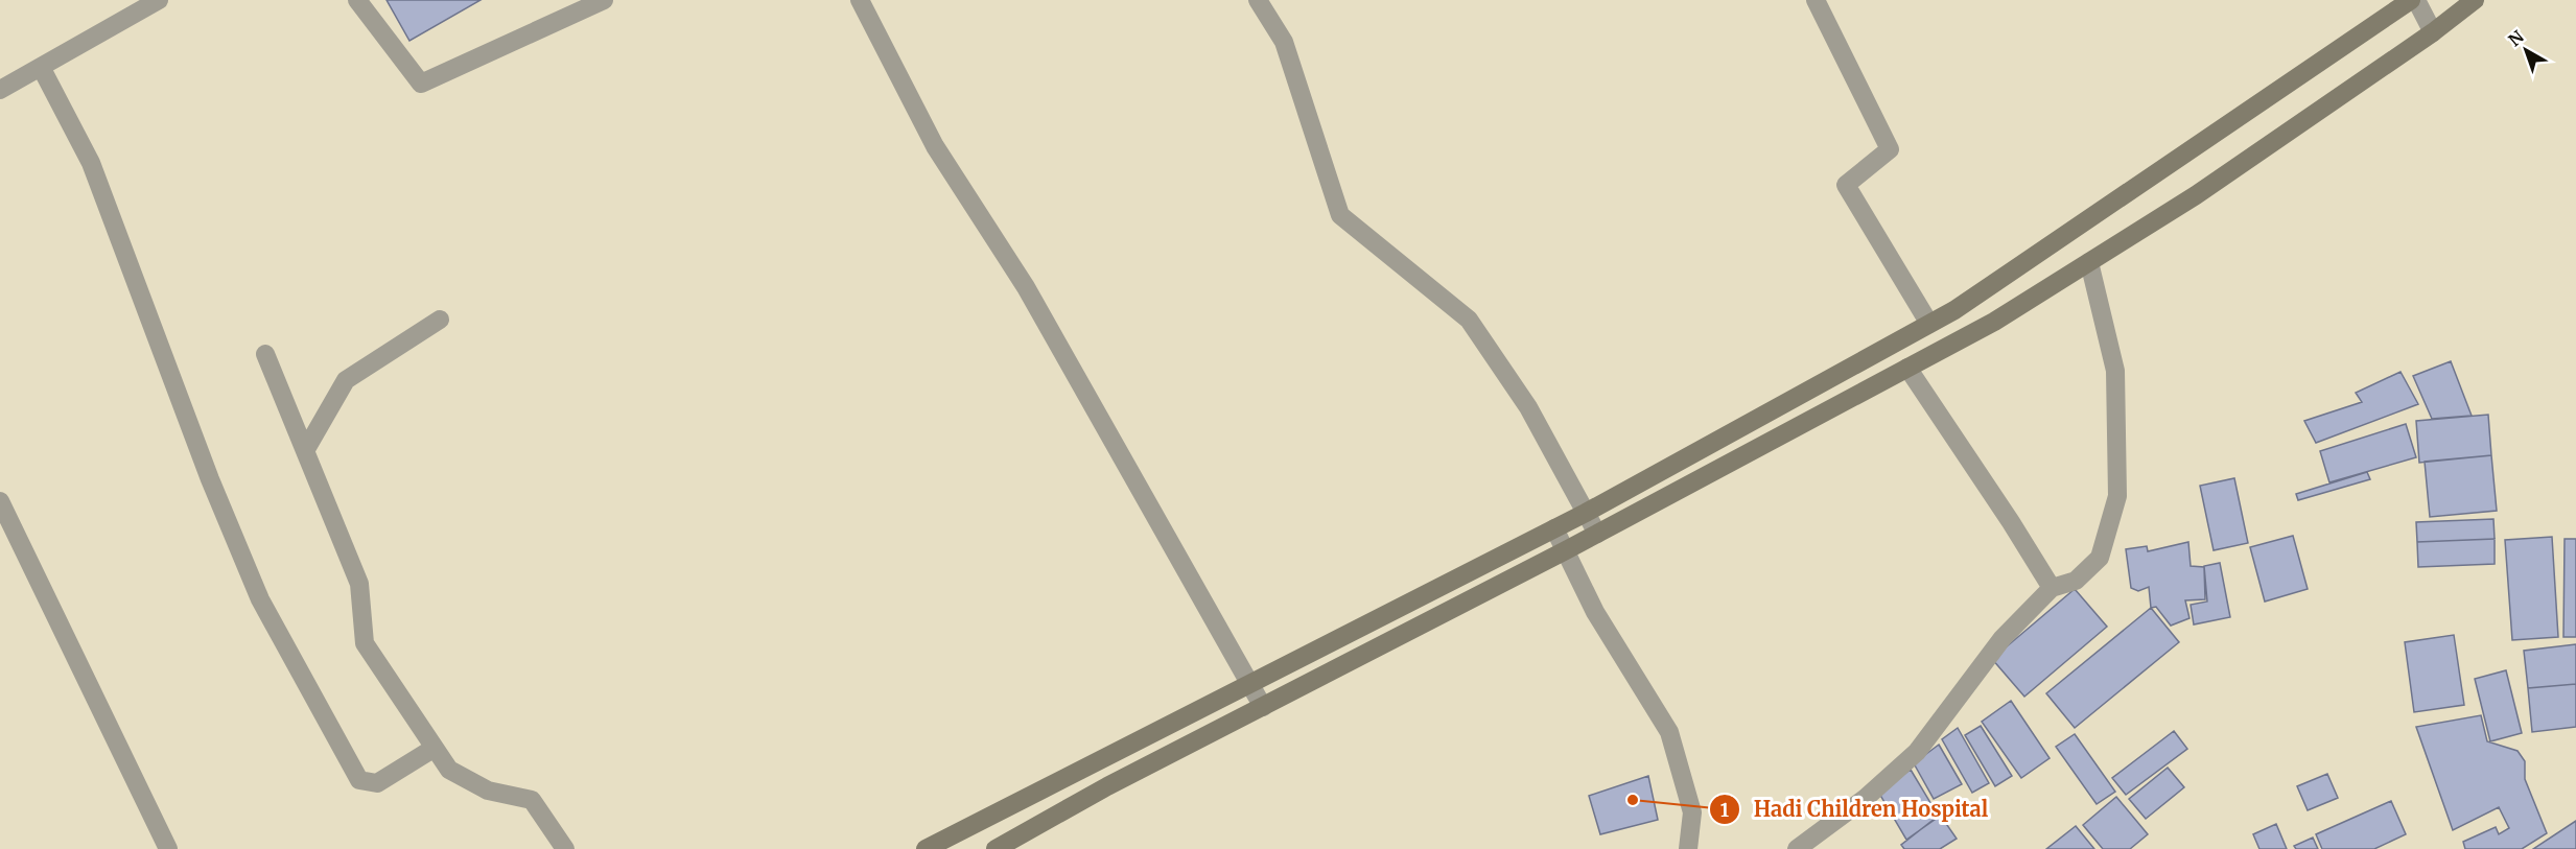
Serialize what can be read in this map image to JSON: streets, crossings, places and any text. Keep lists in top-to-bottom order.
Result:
{
  "places": ["Hadi Children Hospital"],
  "north": "top left"
}
